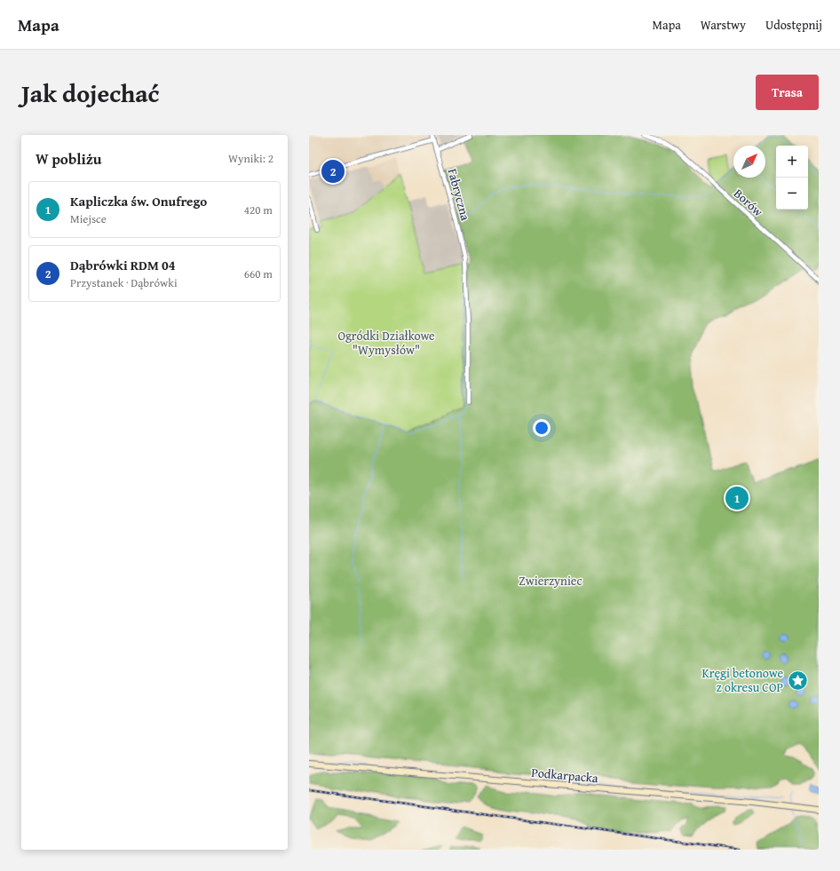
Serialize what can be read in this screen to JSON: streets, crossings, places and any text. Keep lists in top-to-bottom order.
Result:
{
  "streets": {
    "main road": ["Podkarpacka"],
    "street": ["Fabryczna", "Borów"]
  },
  "parks": ["Ogródki Działkowe \"Wymysłów\"", "Zwierzyniec"],
  "places": {
    "place": ["Kręgi betonowe z okresu COP"]
  },
  "north": "top right",
  "page": {
    "header": "Mapa",
    "nav": ["Mapa", "Warstwy", "Udostępnij"],
    "title": "Jak dojechać",
    "buttons": "Trasa",
    "heading": ["W pobliżu", "Wyniki: 2"],
    "map_buttons": ["+", "−"],
    "pins": ["2", "1"],
    "list": [
      {
        "mark": "1",
        "name": "Kapliczka św. Onufrego",
        "note": "Miejsce",
        "value": "420 m"
      },
      {
        "mark": "2",
        "name": "Dąbrówki RDM 04",
        "note": "Przystanek · Dąbrówki",
        "value": "660 m"
      }
    ]
  }
}
